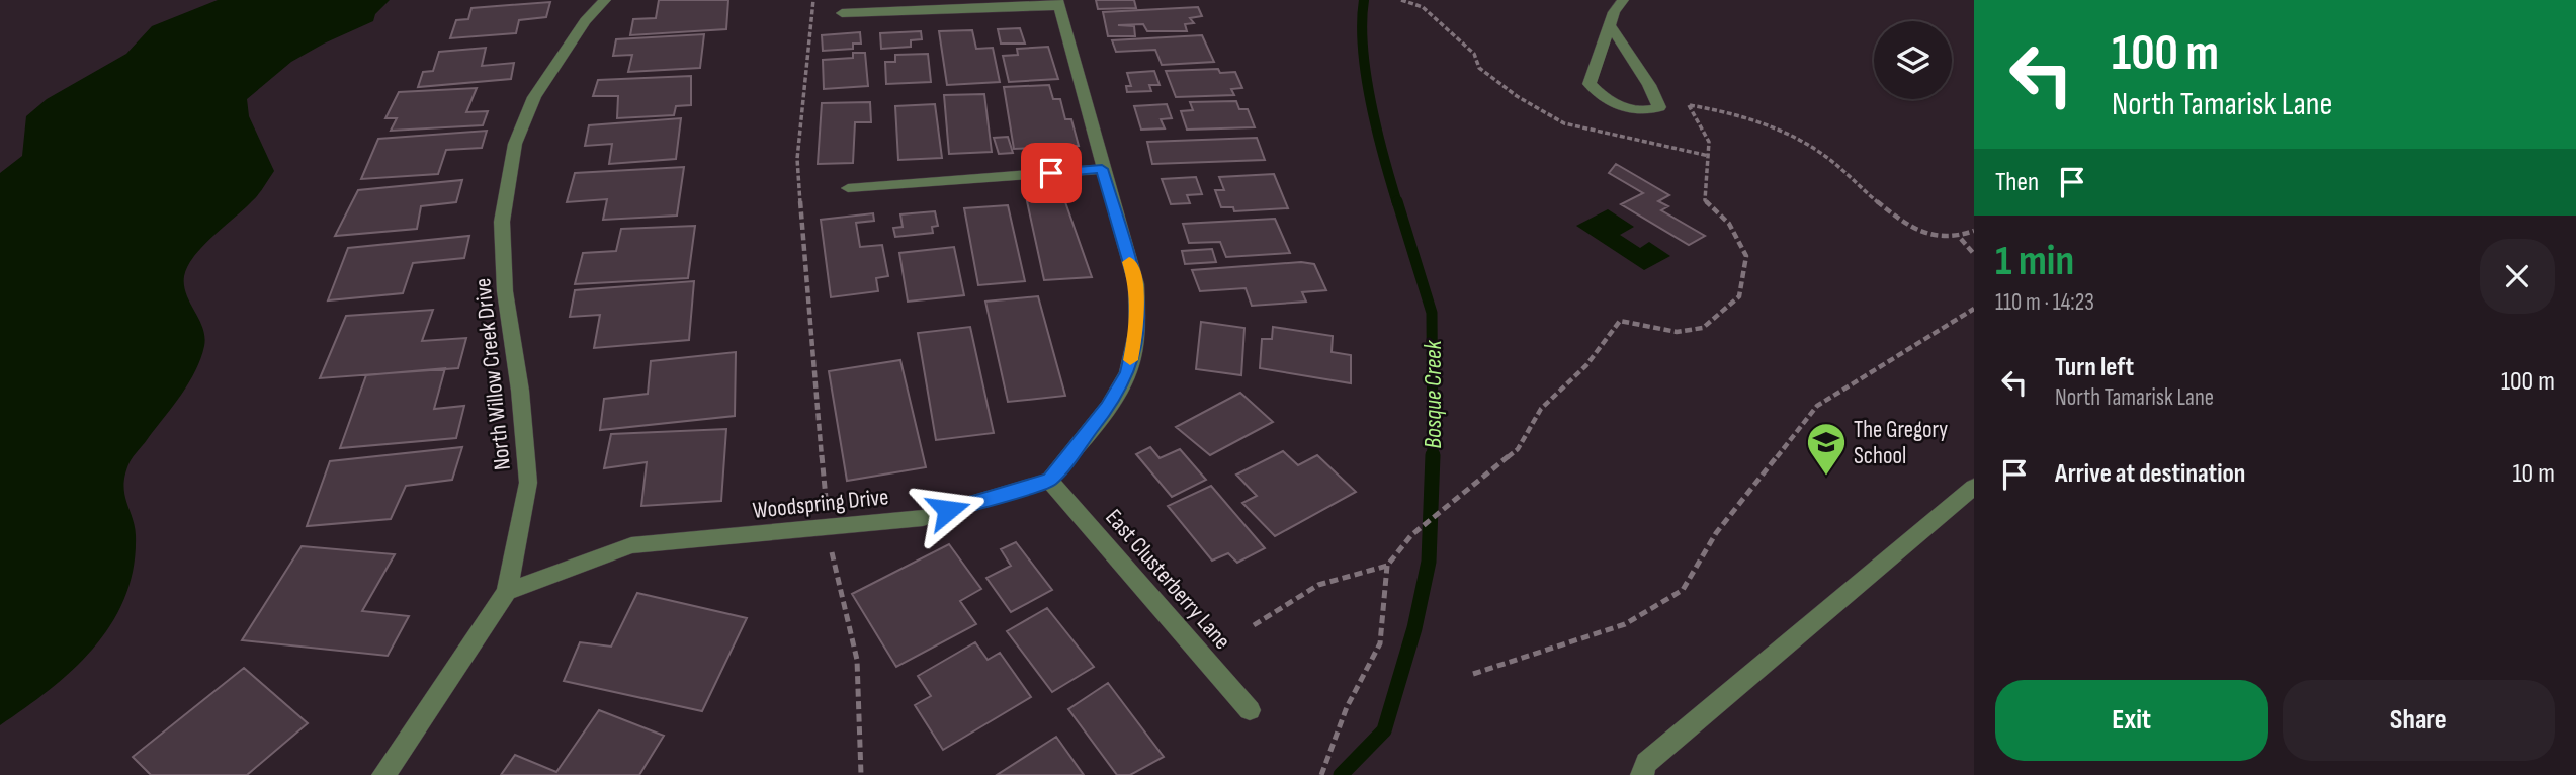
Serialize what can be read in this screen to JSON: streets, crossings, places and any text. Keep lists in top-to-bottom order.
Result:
{
  "streets": {
    "street": ["North Willow Creek Drive", "Woodspring Drive", "East Clusterberry Lane"]
  },
  "crossings": [
    ["North Willow Creek Drive", "Woodspring Drive"],
    ["Woodspring Drive", "East Clusterberry Lane"]
  ],
  "water": ["Bosque Creek"],
  "places": {
    "school or university": ["The Gregory School"]
  },
  "page": {
    "turn": ["100 m", "North Tamarisk Lane"],
    "then": "Then",
    "heading": ["1 min", "110 m · 14:23"],
    "list": [
      {
        "name": "Turn left",
        "note": "North Tamarisk Lane",
        "value": "100 m"
      },
      {
        "name": "Arrive at destination",
        "value": "10 m"
      }
    ],
    "buttons": ["Exit", "Share"]
  }
}
